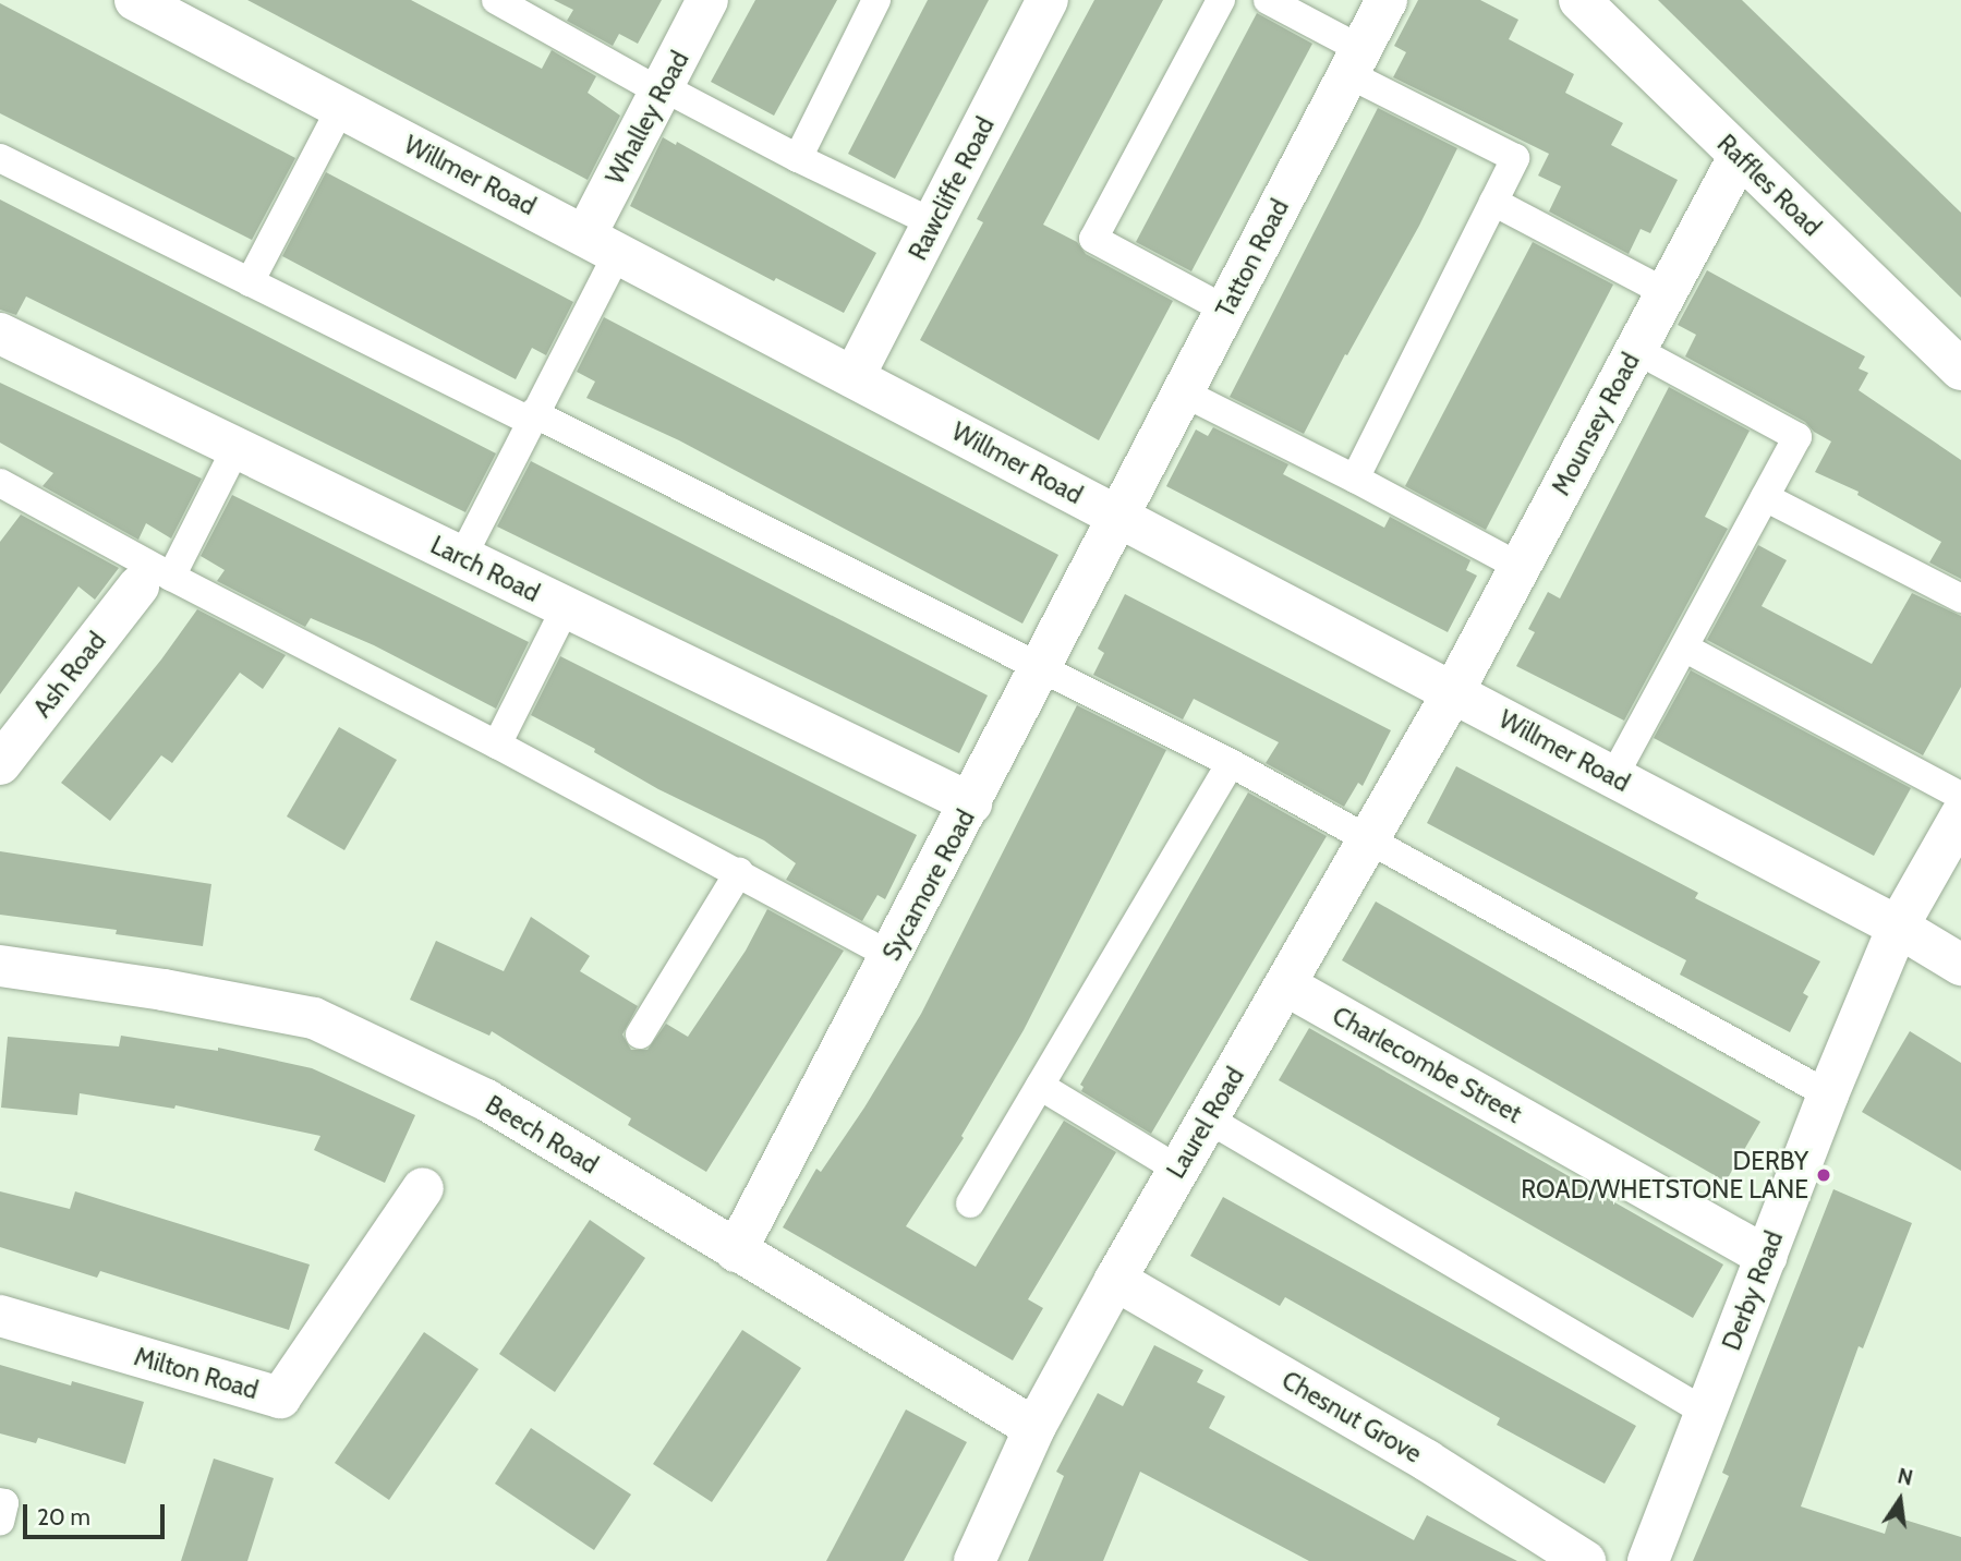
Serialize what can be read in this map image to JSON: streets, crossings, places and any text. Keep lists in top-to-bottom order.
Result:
{
  "streets": {
    "street": [
      "Whalley Road",
      "Willmer Road",
      "Raffles Road",
      "Rawcliffe Road",
      "Tatton Road",
      "Mounsey Road",
      "Larch Road",
      "Ash Road",
      "Sycamore Road",
      "Charlecombe Street",
      "Laurel Road",
      "Beech Road",
      "Derby Road",
      "Milton Road",
      "Chesnut Grove"
    ]
  },
  "crossings": [
    ["Whalley Road", "Willmer Road"],
    ["Willmer Road", "Rawcliffe Road"],
    ["Willmer Road", "Tatton Road"],
    ["Willmer Road", "Mounsey Road"],
    ["Willmer Road", "Sycamore Road"],
    ["Willmer Road", "Laurel Road"],
    ["Willmer Road", "Derby Road"],
    ["Raffles Road", "Mounsey Road"],
    ["Tatton Road", "Sycamore Road"],
    ["Mounsey Road", "Laurel Road"],
    ["Larch Road", "Sycamore Road"],
    ["Sycamore Road", "Beech Road"],
    ["Charlecombe Street", "Laurel Road"],
    ["Charlecombe Street", "Derby Road"],
    ["Laurel Road", "Beech Road"],
    ["Laurel Road", "Chesnut Grove"]
  ],
  "places": ["DERBY ROAD/WHETSTONE LANE"],
  "scale_bar": "20 m",
  "north": "top"
}
